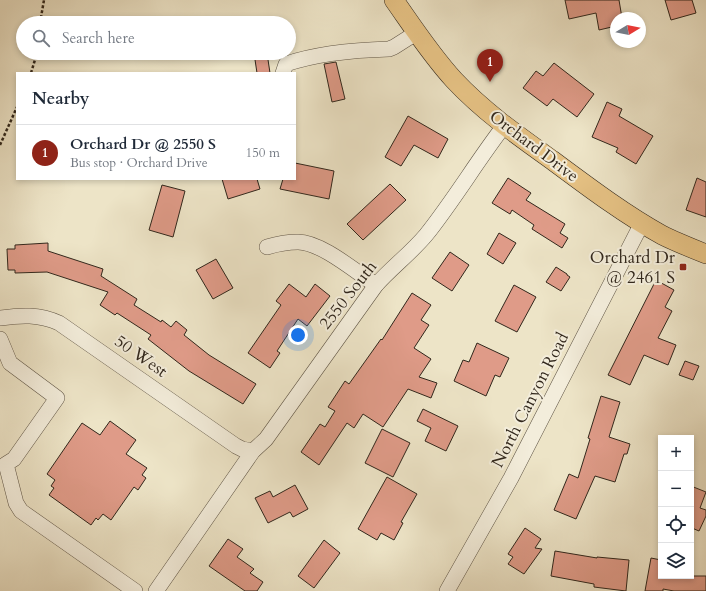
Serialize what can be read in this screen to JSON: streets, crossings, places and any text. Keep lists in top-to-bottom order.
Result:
{
  "streets": {
    "main road": ["Orchard Drive"],
    "street": ["2550 South", "50 West", "North Canyon Road"]
  },
  "crossings": [
    ["Orchard Drive", "2550 South"],
    ["Orchard Drive", "North Canyon Road"],
    ["2550 South", "50 West"]
  ],
  "places": {
    "transit": ["Orchard Dr @ 2461 S"]
  },
  "north": "right",
  "page": {
    "search": "Search here",
    "pins": "1",
    "heading": "Nearby",
    "list": [
      {
        "mark": "1",
        "name": "Orchard Dr @ 2550 S",
        "note": "Bus stop · Orchard Drive",
        "value": "150 m"
      }
    ],
    "map_buttons": ["+", "−"]
  }
}
